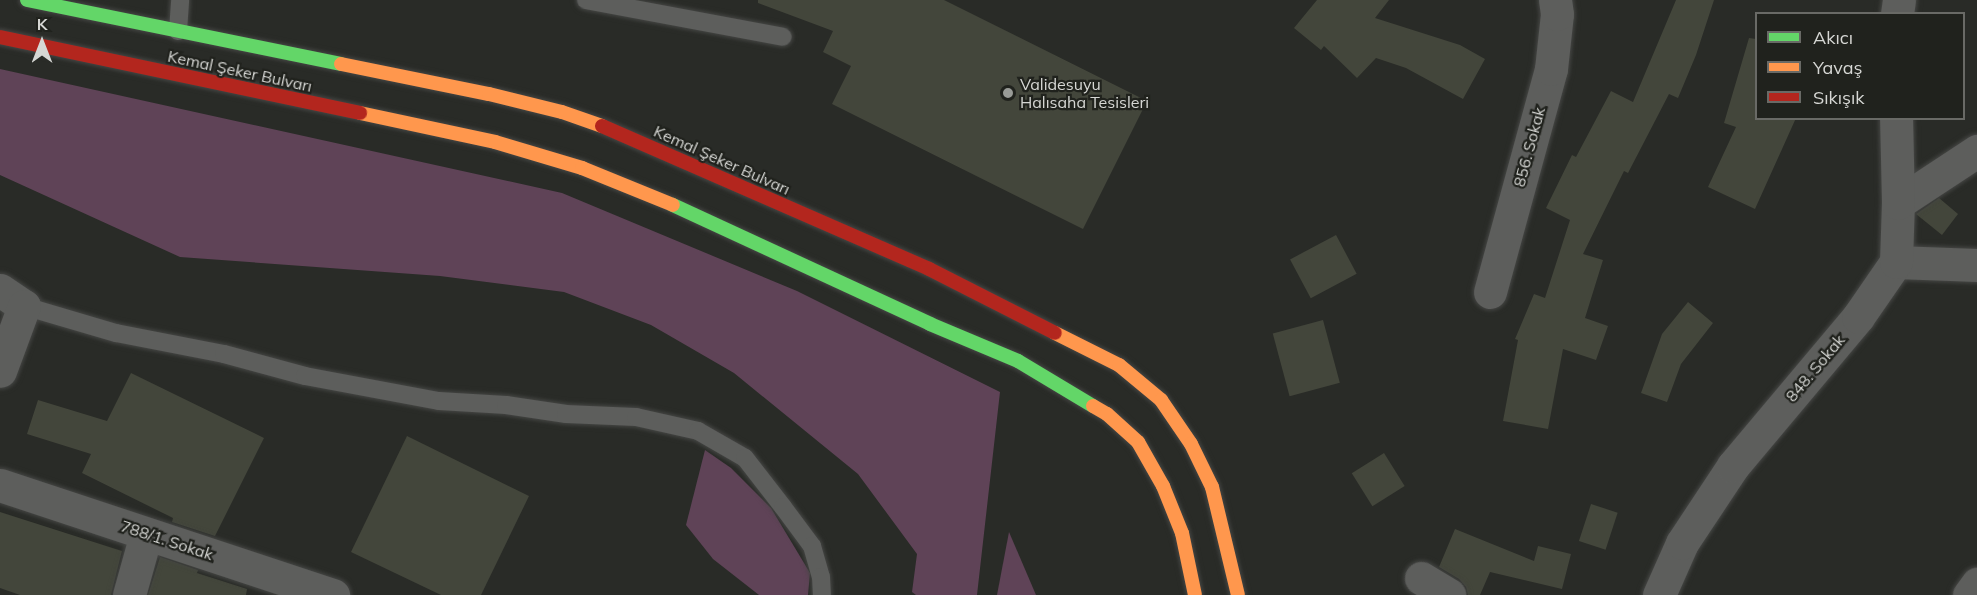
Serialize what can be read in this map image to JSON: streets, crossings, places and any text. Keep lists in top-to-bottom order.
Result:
{
  "streets": {
    "main road": ["Kemal Şeker Bulvarı"],
    "street": ["856. Sokak", "848. Sokak", "788/1. Sokak"]
  },
  "places": ["Validesuyu Halısaha Tesisleri"],
  "legend": ["Akıcı", "Yavaş", "Sıkışık"],
  "north": "top"
}
